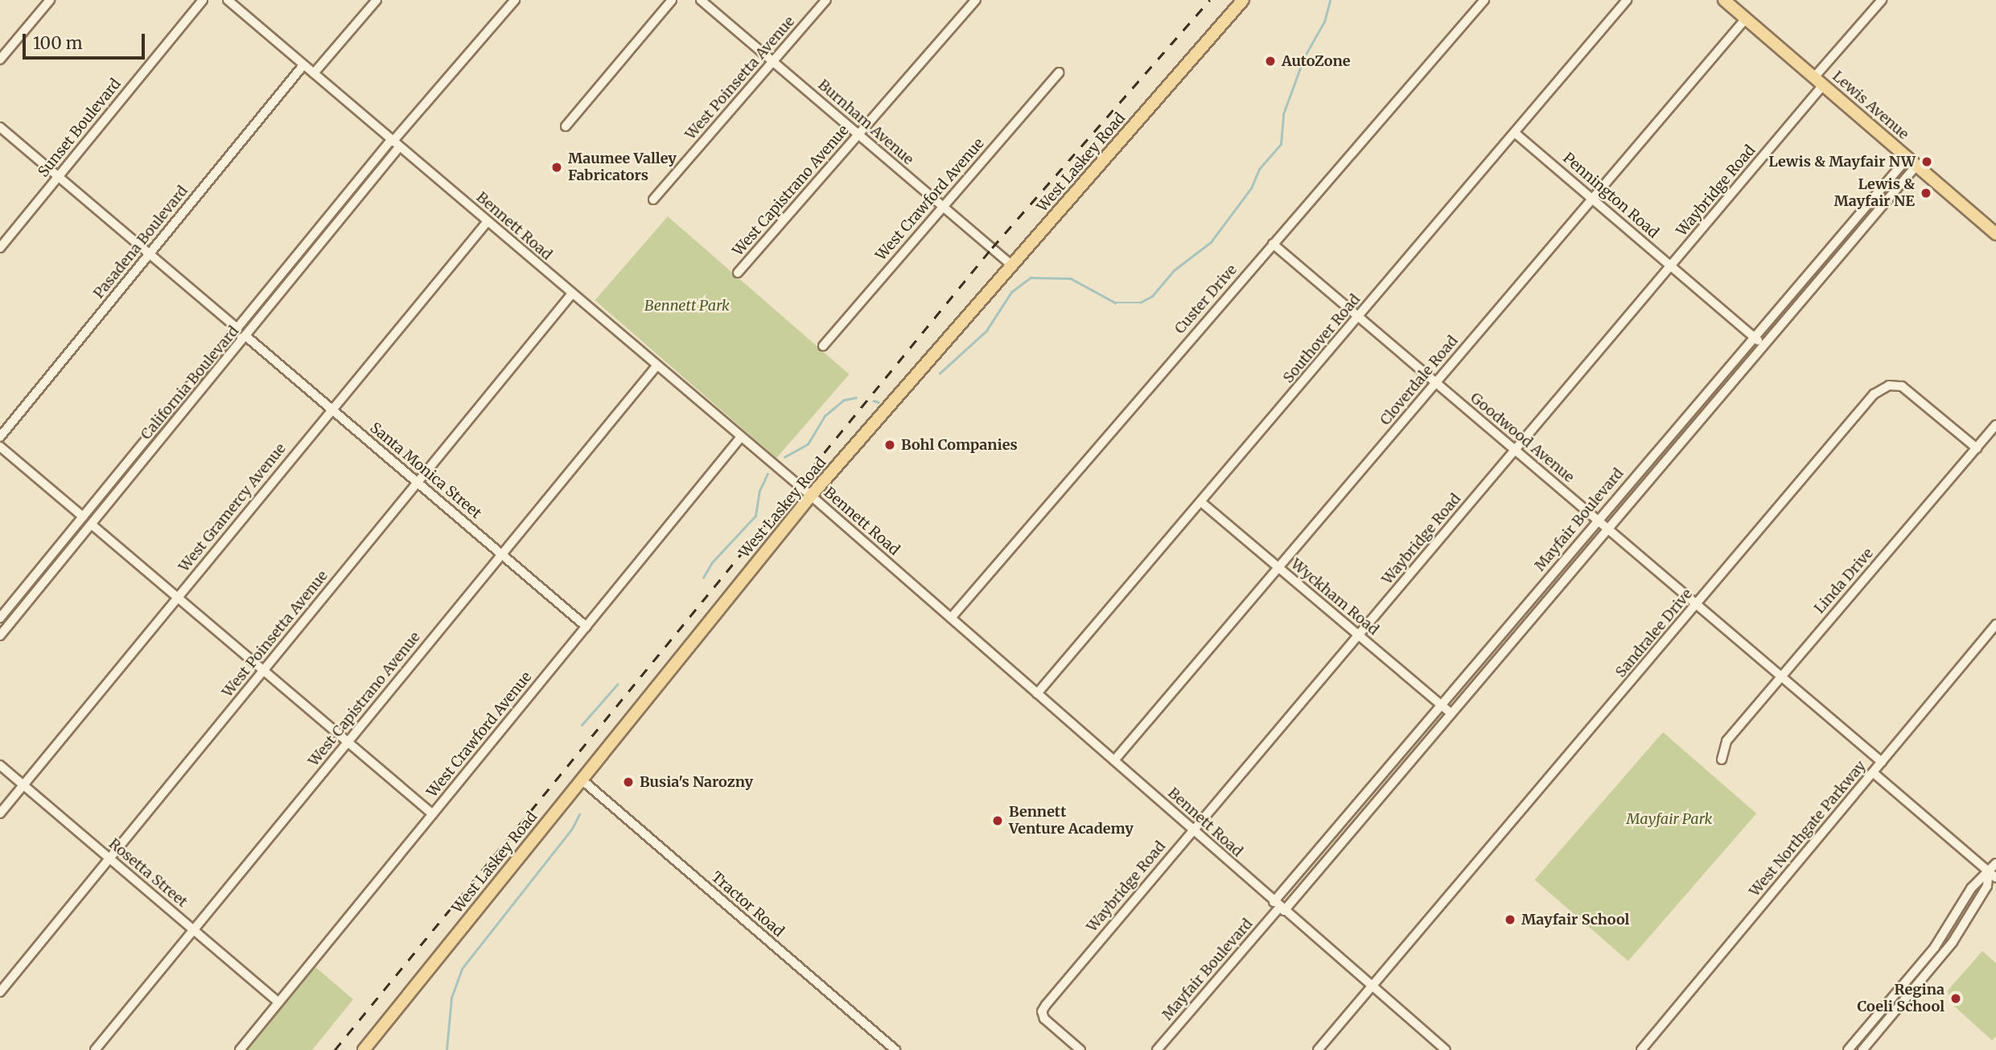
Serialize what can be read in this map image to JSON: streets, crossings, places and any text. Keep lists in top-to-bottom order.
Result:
{
  "streets": {
    "main road": ["Lewis Avenue", "West Laskey Road"],
    "street": [
      "West Poinsetta Avenue",
      "Burnham Avenue",
      "Sunset Boulevard",
      "West Capistrano Avenue",
      "Waybridge Road",
      "Pennington Road",
      "West Crawford Avenue",
      "Bennett Road",
      "Pasadena Boulevard",
      "Custer Drive",
      "Southover Road",
      "Cloverdale Road",
      "California Boulevard",
      "Goodwood Avenue",
      "Santa Monica Street",
      "West Gramercy Avenue",
      "Mayfair Boulevard",
      "Linda Drive",
      "Wyckham Road",
      "Sandralee Drive",
      "West Northgate Parkway",
      "Rosetta Street",
      "Tractor Road"
    ]
  },
  "crossings": [
    ["West Poinsetta Avenue", "Burnham Avenue"],
    ["West Poinsetta Avenue", "Bennett Road"],
    ["West Poinsetta Avenue", "Santa Monica Street"],
    ["West Poinsetta Avenue", "Rosetta Street"],
    ["Lewis Avenue", "Waybridge Road"],
    ["Lewis Avenue", "Cloverdale Road"],
    ["Lewis Avenue", "Mayfair Boulevard"],
    ["Burnham Avenue", "West Laskey Road"],
    ["Burnham Avenue", "West Capistrano Avenue"],
    ["Burnham Avenue", "West Crawford Avenue"],
    ["Sunset Boulevard", "Santa Monica Street"],
    ["West Laskey Road", "Bennett Road"],
    ["West Laskey Road", "Tractor Road"],
    ["West Capistrano Avenue", "Bennett Road"],
    ["West Capistrano Avenue", "Santa Monica Street"],
    ["West Capistrano Avenue", "Rosetta Street"],
    ["Waybridge Road", "Pennington Road"],
    ["Waybridge Road", "Bennett Road"],
    ["Waybridge Road", "Goodwood Avenue"],
    ["Waybridge Road", "Wyckham Road"],
    ["Pennington Road", "Southover Road"],
    ["Pennington Road", "Cloverdale Road"],
    ["Pennington Road", "Mayfair Boulevard"],
    ["West Crawford Avenue", "Bennett Road"],
    ["West Crawford Avenue", "Santa Monica Street"],
    ["West Crawford Avenue", "Rosetta Street"],
    ["Bennett Road", "Pasadena Boulevard"],
    ["Bennett Road", "Custer Drive"],
    ["Bennett Road", "Southover Road"],
    ["Bennett Road", "Cloverdale Road"],
    ["Bennett Road", "California Boulevard"],
    ["Bennett Road", "West Gramercy Avenue"],
    ["Bennett Road", "Mayfair Boulevard"],
    ["Bennett Road", "Sandralee Drive"],
    ["Pasadena Boulevard", "Santa Monica Street"],
    ["Custer Drive", "Goodwood Avenue"],
    ["Southover Road", "Goodwood Avenue"],
    ["Southover Road", "Wyckham Road"],
    ["Cloverdale Road", "Goodwood Avenue"],
    ["Cloverdale Road", "Wyckham Road"],
    ["California Boulevard", "Santa Monica Street"],
    ["Goodwood Avenue", "Mayfair Boulevard"],
    ["Goodwood Avenue", "Linda Drive"],
    ["Goodwood Avenue", "Sandralee Drive"],
    ["Goodwood Avenue", "West Northgate Parkway"],
    ["Santa Monica Street", "West Gramercy Avenue"],
    ["West Gramercy Avenue", "Rosetta Street"],
    ["Mayfair Boulevard", "Wyckham Road"],
    ["Linda Drive", "Sandralee Drive"]
  ],
  "parks": ["Bennett Park", "Mayfair Park"],
  "places": [
    "AutoZone",
    "Lewis & Mayfair NW",
    "Maumee Valley Fabricators",
    "Lewis & Mayfair NE",
    "Bohl Companies",
    "Busia's Narozny",
    "Bennett Venture Academy",
    "Mayfair School",
    "Regina Coeli School"
  ],
  "scale_bar": "100 m"
}
